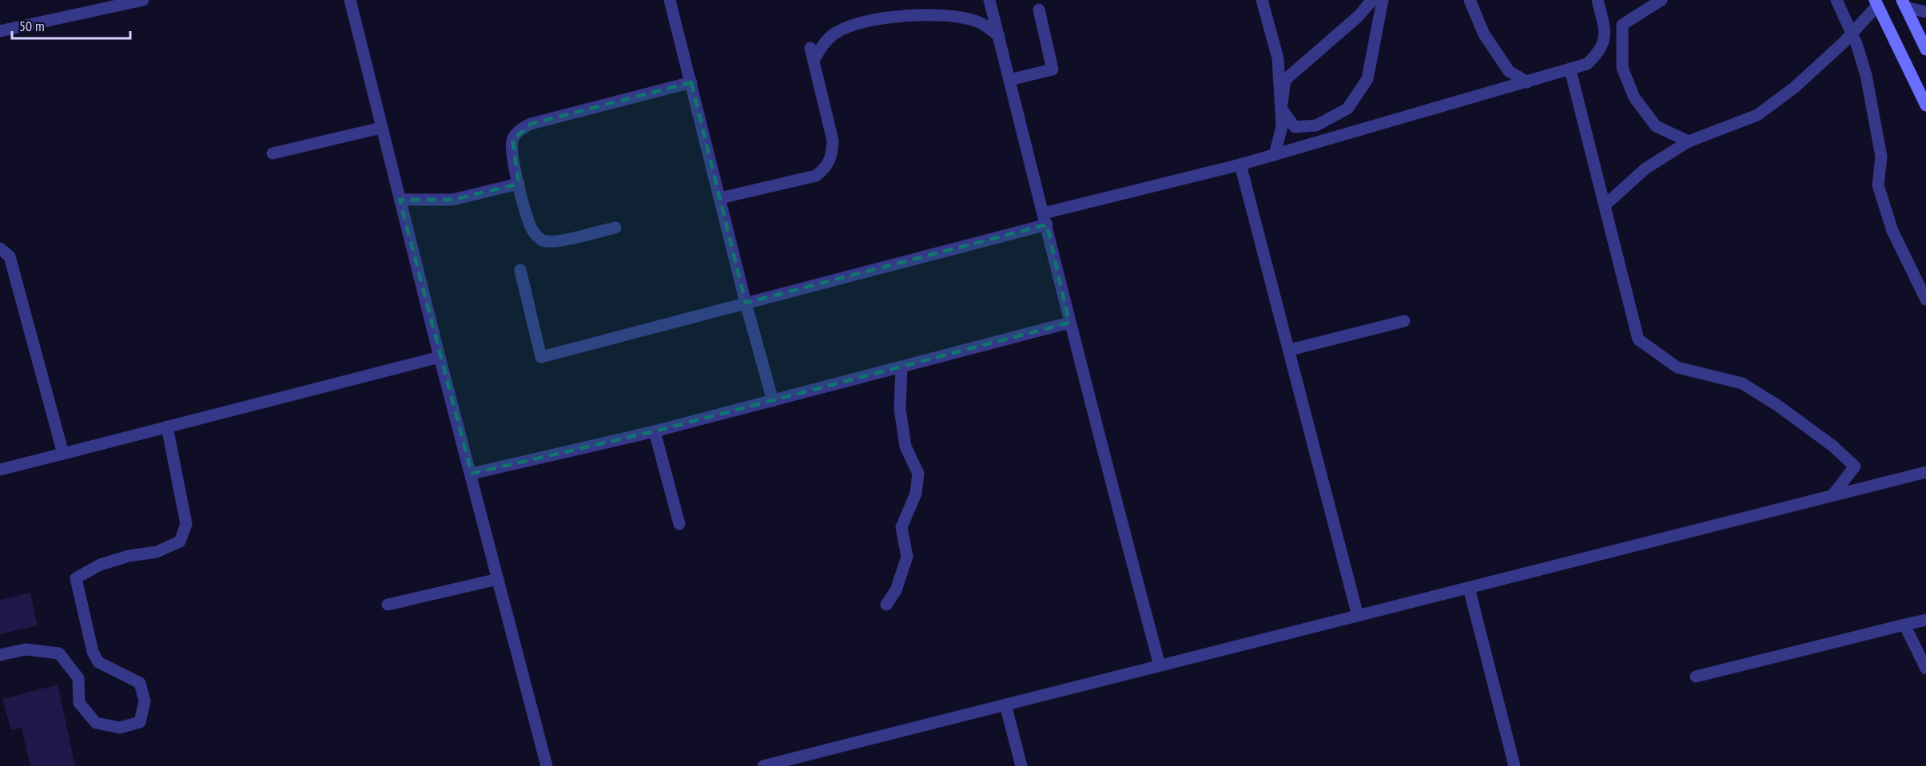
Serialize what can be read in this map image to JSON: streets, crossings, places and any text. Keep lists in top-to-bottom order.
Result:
{
  "scale_bar": "50 m"
}
